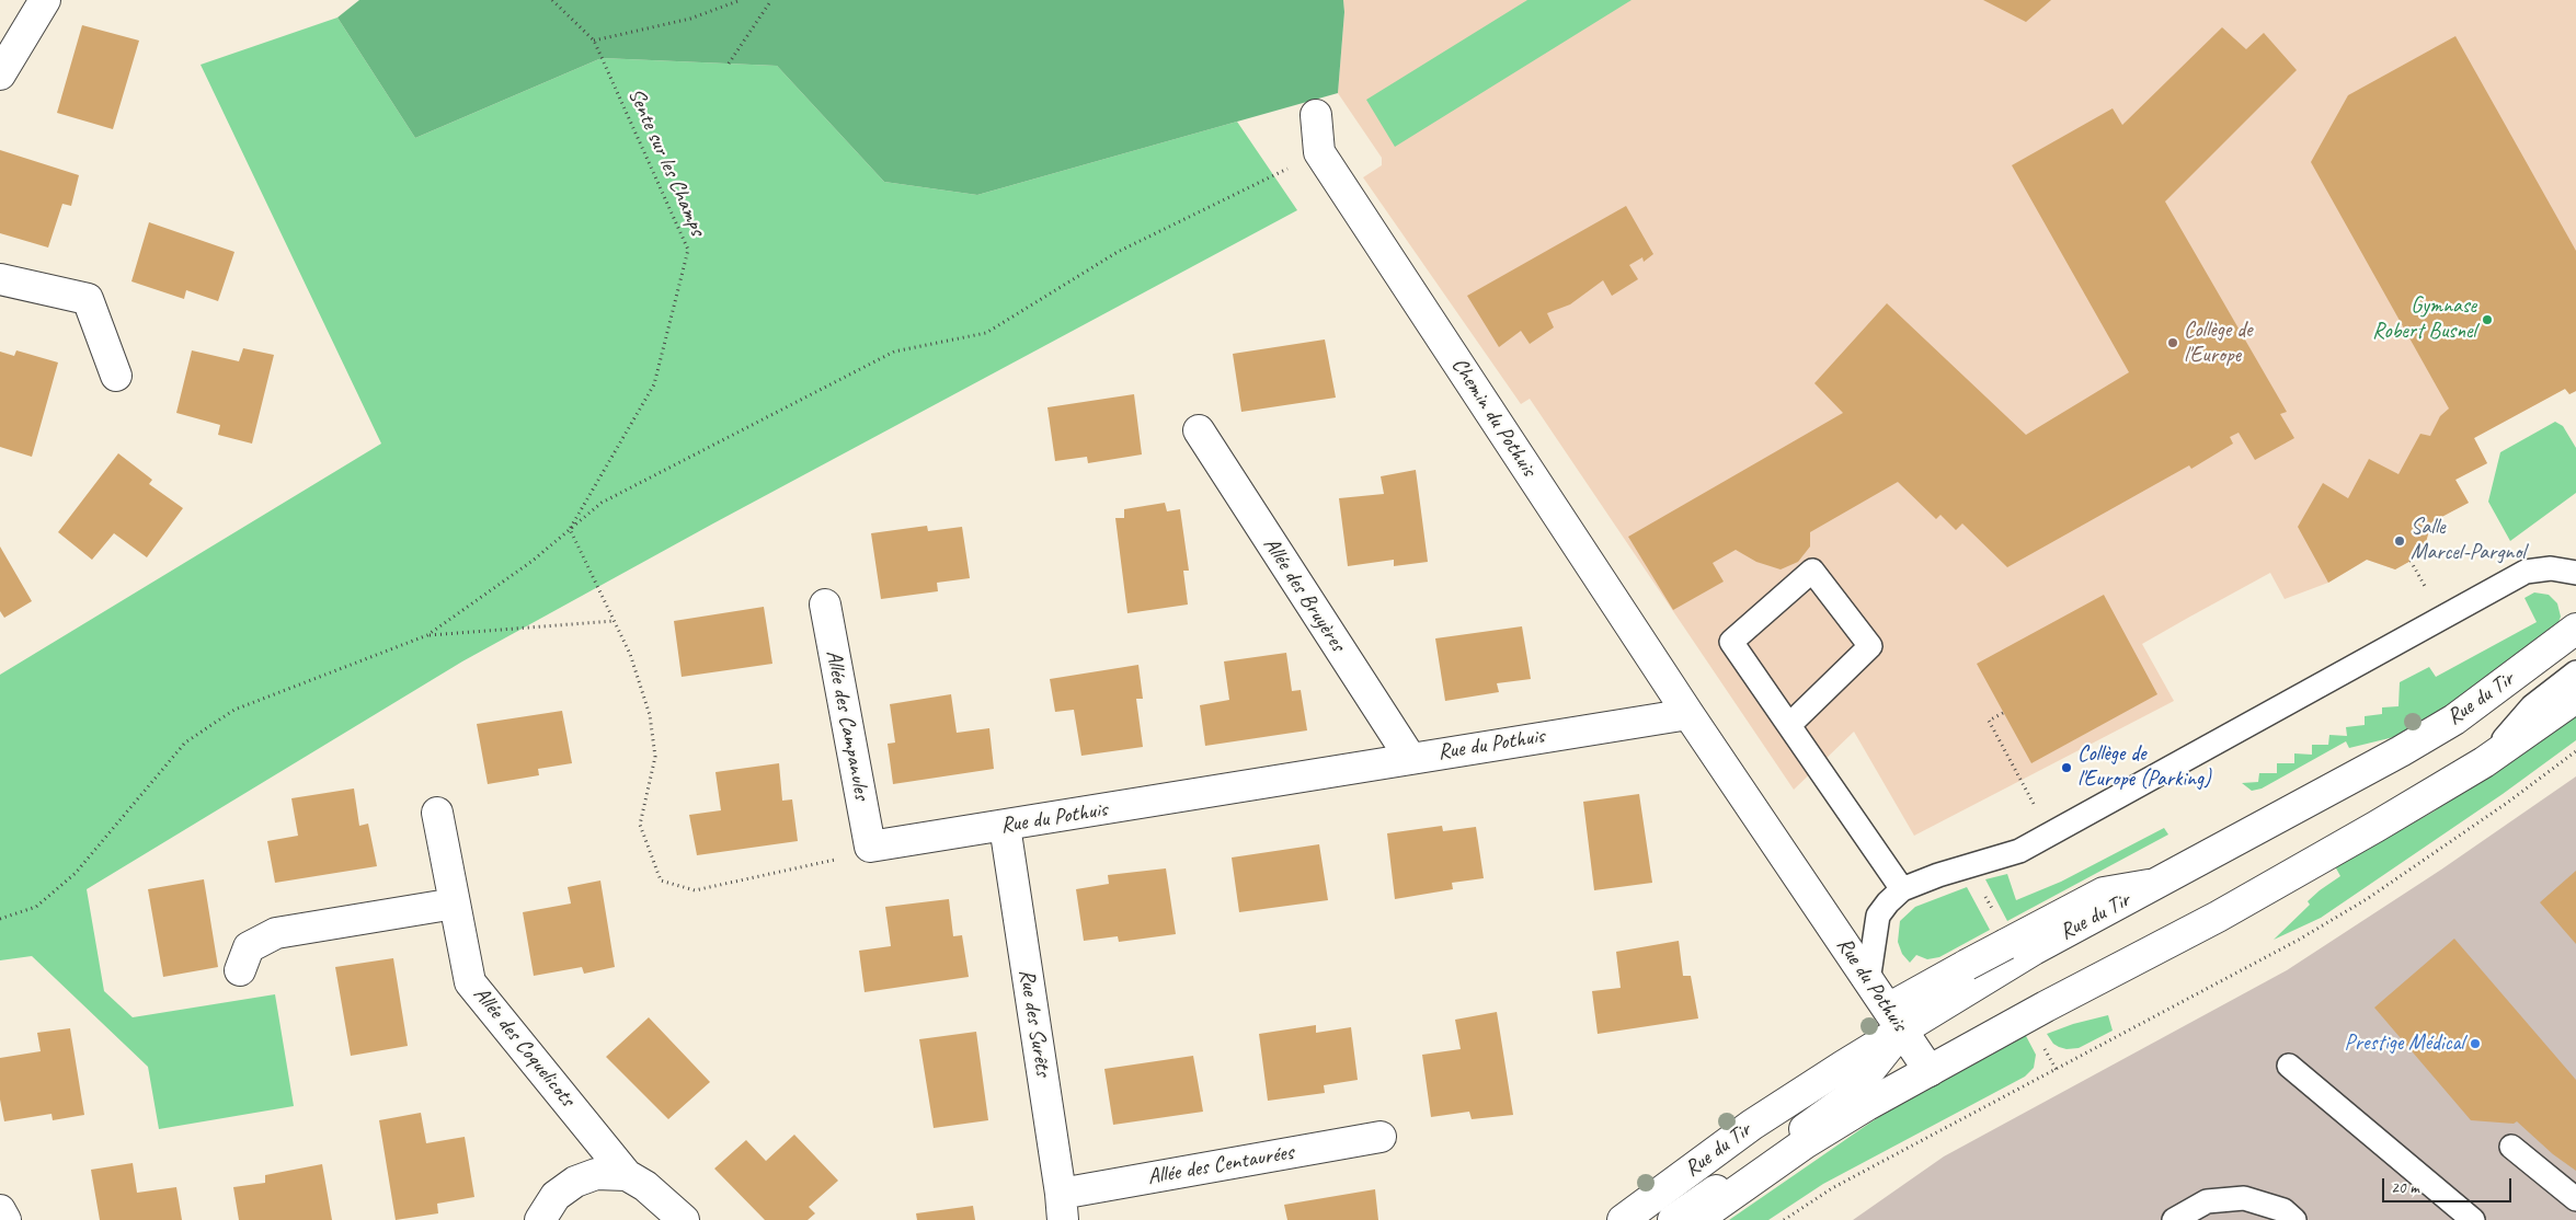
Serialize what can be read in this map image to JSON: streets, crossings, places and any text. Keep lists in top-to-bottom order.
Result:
{
  "streets": {
    "street": [
      "Chemin du Pothuis",
      "Allée des Bruyères",
      "Rue du Tir",
      "Allée des Campanules",
      "Rue du Pothuis",
      "Rue des Surêts",
      "Allée des Coquelicots",
      "Allée des Centaurées"
    ],
    "path": ["Sente sur les Champs"]
  },
  "crossings": [
    ["Chemin du Pothuis", "Rue du Pothuis"],
    ["Allée des Bruyères", "Rue du Pothuis"],
    ["Rue du Tir", "Rue du Pothuis"],
    ["Allée des Campanules", "Rue du Pothuis"],
    ["Rue du Pothuis", "Rue des Surêts"],
    ["Rue des Surêts", "Allée des Centaurées"]
  ],
  "places": [
    "Gymnase Robert Busnel",
    "Collège de l'Europe",
    "Salle Marcel-Pargnol",
    "Collège de l'Europe (Parking)",
    "Prestige Médical"
  ],
  "scale_bar": "20 m"
}
